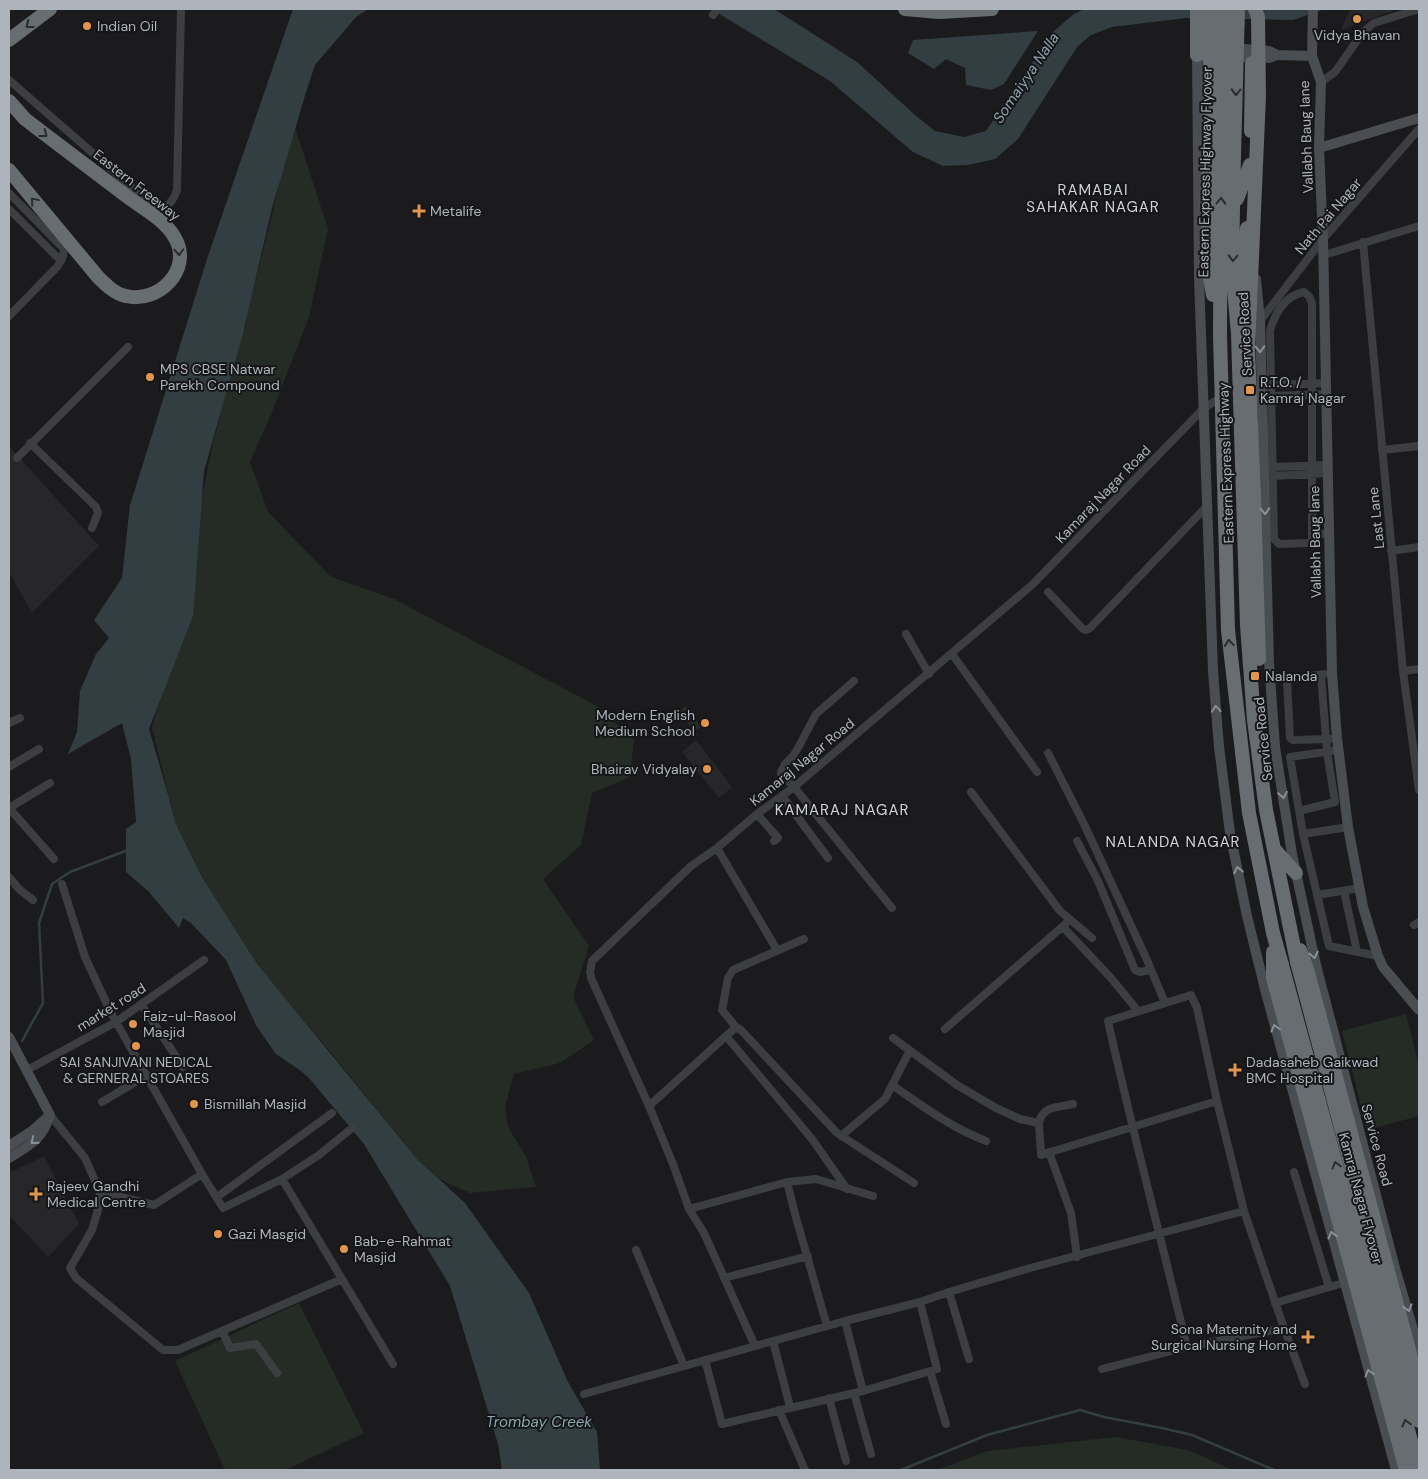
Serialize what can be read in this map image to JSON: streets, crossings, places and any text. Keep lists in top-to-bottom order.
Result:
{
  "streets": {
    "highway": [
      "Eastern Express Highway Flyover",
      "Eastern Freeway",
      "Eastern Express Highway",
      "Kamraj Nagar Flyover"
    ],
    "street": [
      "Vallabh Baug lane",
      "Nath Pai Nagar",
      "Service Road",
      "Kamaraj Nagar Road",
      "Last Lane",
      "market road"
    ]
  },
  "crossings": [
    ["Vallabh Baug lane", "Nath Pai Nagar"],
    ["Eastern Express Highway Flyover", "Eastern Express Highway"],
    ["Nath Pai Nagar", "Service Road"],
    ["Eastern Express Highway", "Kamaraj Nagar Road"],
    ["Eastern Express Highway", "Kamraj Nagar Flyover"]
  ],
  "districts": ["RAMABAI SAHAKAR NAGAR", "KAMARAJ NAGAR", "NALANDA NAGAR"],
  "water": ["Somaiyya Nalla", "Trombay Creek"],
  "places": {
    "other": [
      "Vidya Bhavan",
      "Indian Oil",
      "MPS CBSE Natwar Parekh Compound",
      "Modern English Medium School",
      "Bhairav Vidyalay",
      "Faiz-ul-Rasool Masjid",
      "SAI SANJIVANI NEDICAL & GERNERAL STOARES",
      "Bismillah Masjid",
      "Gazi Masgid",
      "Bab-e-Rahmat Masjid"
    ],
    "health": [
      "Metalife",
      "Dadasaheb Gaikwad BMC Hospital",
      "Rajeev Gandhi Medical Centre",
      "Sona Maternity and Surgical Nursing Home"
    ],
    "transit": ["R.T.O. / Kamraj Nagar", "Nalanda"]
  }
}
